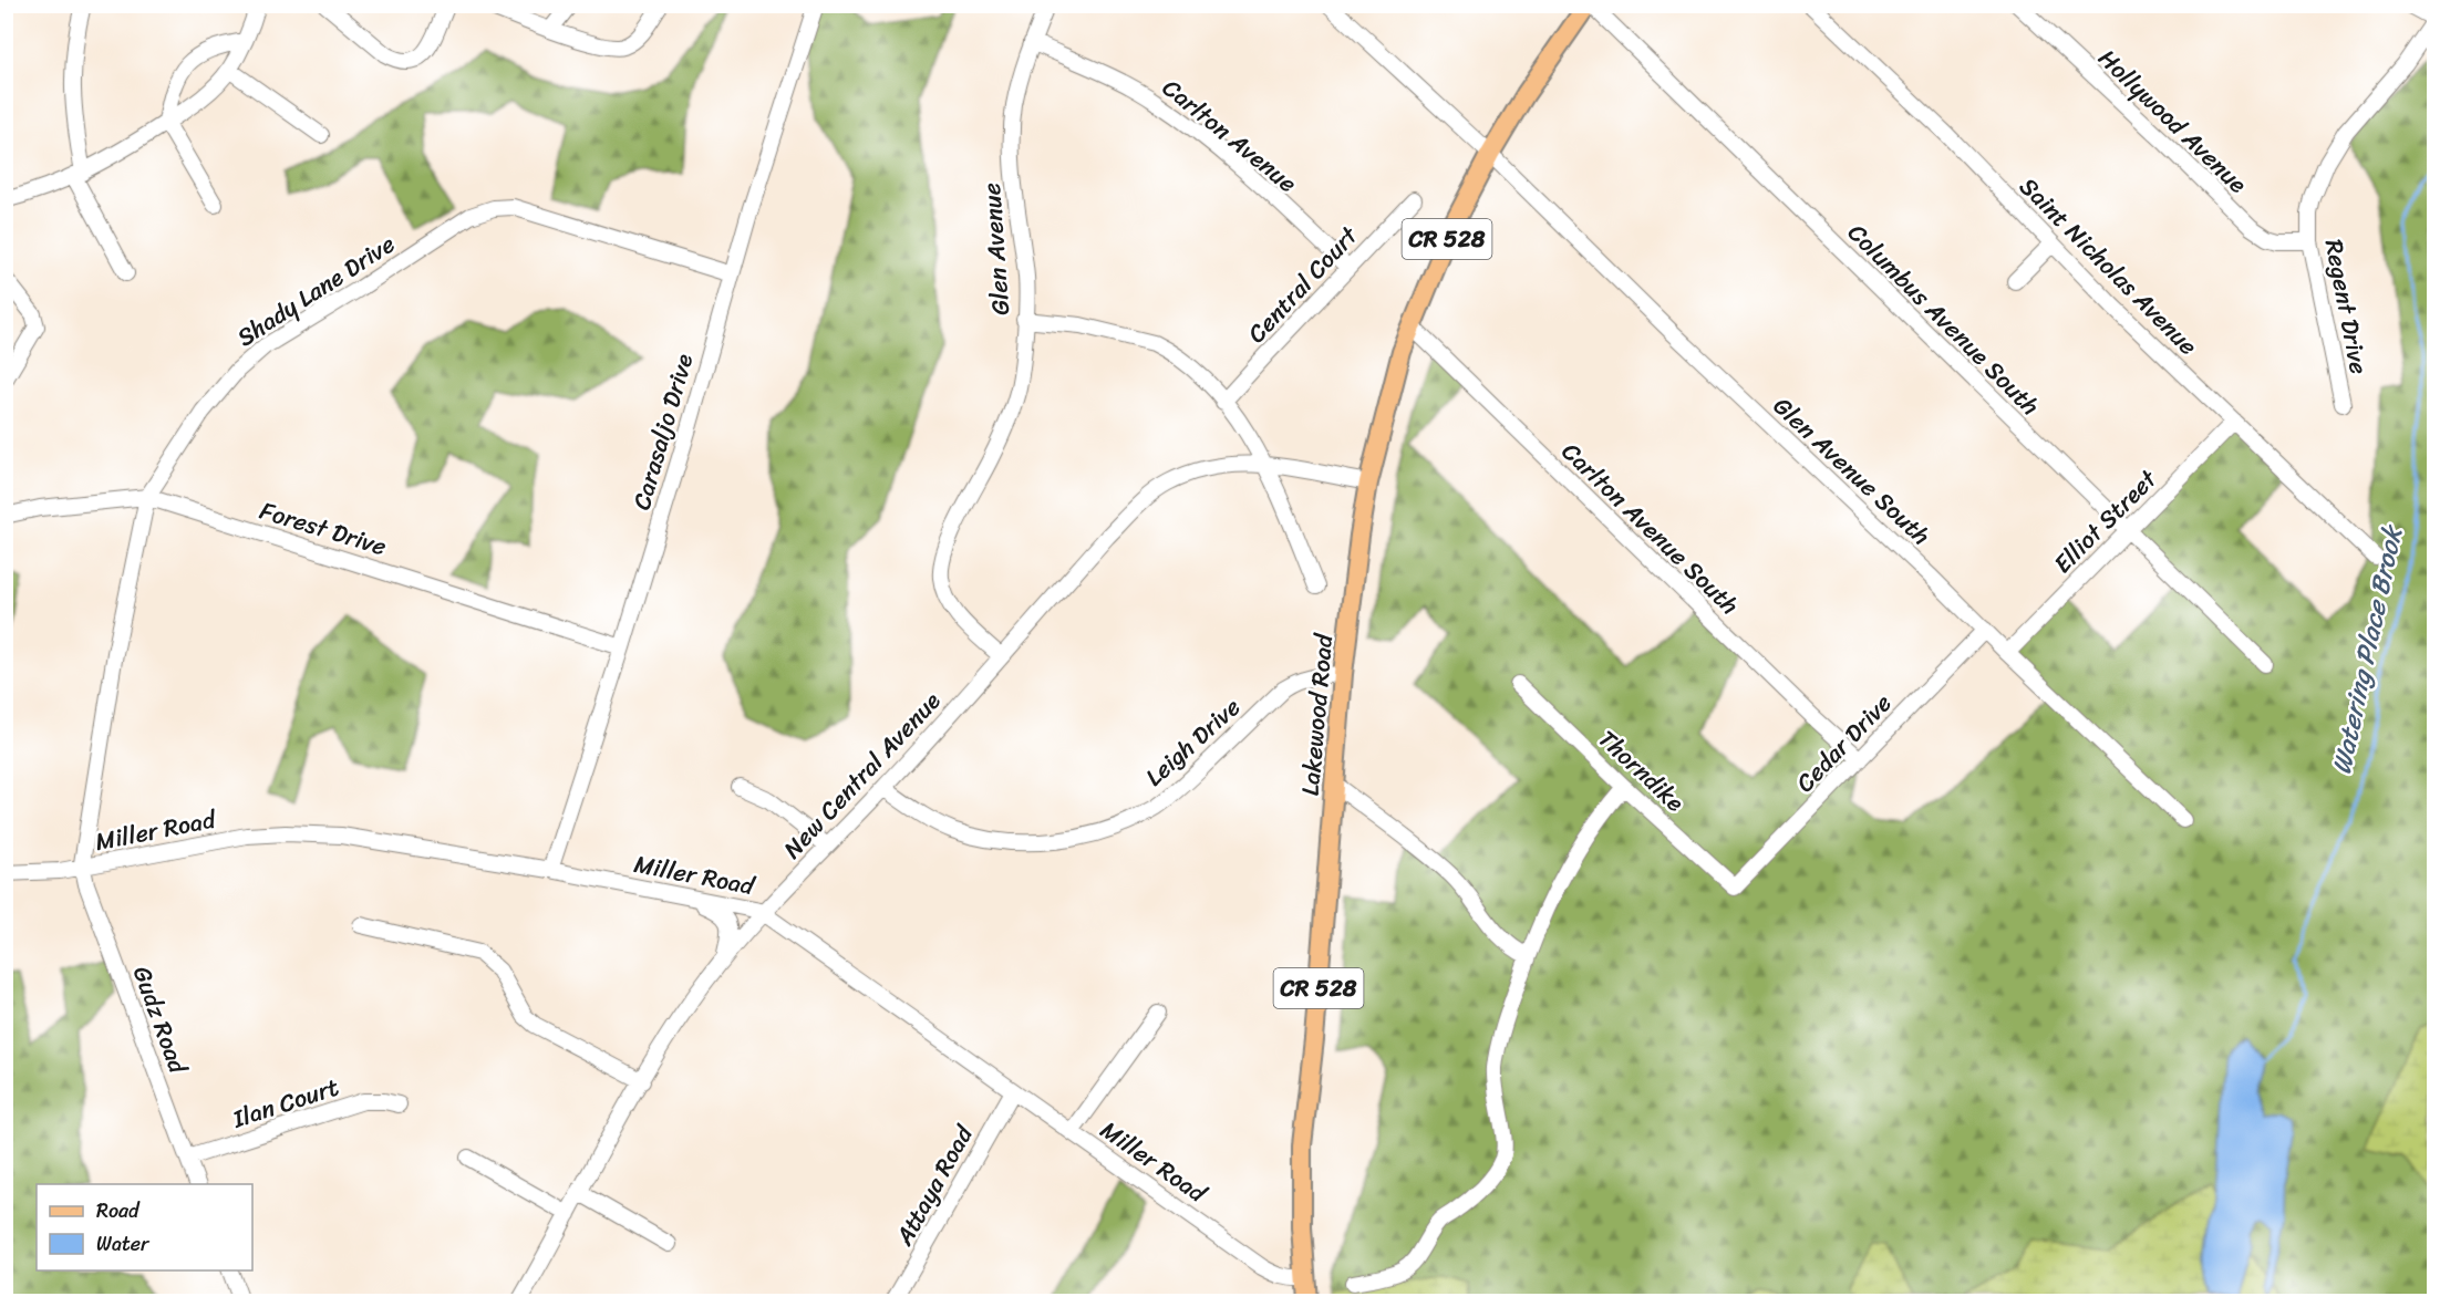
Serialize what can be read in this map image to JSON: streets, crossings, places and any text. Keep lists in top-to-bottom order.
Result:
{
  "streets": {
    "main road": ["CR 528", "Lakewood Road"],
    "street": [
      "Hollywood Avenue",
      "Carlton Avenue",
      "Glen Avenue",
      "Saint Nicholas Avenue",
      "Central Court",
      "Shady Lane Drive",
      "Regent Drive",
      "Columbus Avenue South",
      "Carasaljo Drive",
      "Glen Avenue South",
      "Elliot Street",
      "Forest Drive",
      "Carlton Avenue South",
      "Leigh Drive",
      "Cedar Drive",
      "Thorndike",
      "New Central Avenue",
      "Miller Road",
      "Gudz Road",
      "Ilan Court",
      "Attaya Road"
    ]
  },
  "crossings": [
    ["Hollywood Avenue", "Regent Drive"],
    ["Carlton Avenue", "Glen Avenue"],
    ["Carlton Avenue", "Central Court"],
    ["CR 528", "Columbus Avenue South"],
    ["CR 528", "Glen Avenue South"],
    ["CR 528", "Lakewood Road"],
    ["Glen Avenue", "New Central Avenue"],
    ["Saint Nicholas Avenue", "Elliot Street"],
    ["Shady Lane Drive", "Carasaljo Drive"],
    ["Shady Lane Drive", "Forest Drive"],
    ["Shady Lane Drive", "Miller Road"],
    ["Shady Lane Drive", "Gudz Road"],
    ["Columbus Avenue South", "Elliot Street"],
    ["Carasaljo Drive", "Forest Drive"],
    ["Carasaljo Drive", "Miller Road"],
    ["Glen Avenue South", "Elliot Street"],
    ["Glen Avenue South", "Lakewood Road"],
    ["Glen Avenue South", "Cedar Drive"],
    ["Carlton Avenue South", "Lakewood Road"],
    ["Carlton Avenue South", "Cedar Drive"],
    ["Lakewood Road", "Leigh Drive"],
    ["Lakewood Road", "New Central Avenue"],
    ["Lakewood Road", "Miller Road"],
    ["Leigh Drive", "New Central Avenue"],
    ["Cedar Drive", "Thorndike"],
    ["New Central Avenue", "Miller Road"],
    ["Miller Road", "Gudz Road"],
    ["Miller Road", "Attaya Road"],
    ["Gudz Road", "Ilan Court"]
  ],
  "water": ["Watering Place Brook"],
  "legend": ["Road", "Water"]
}
